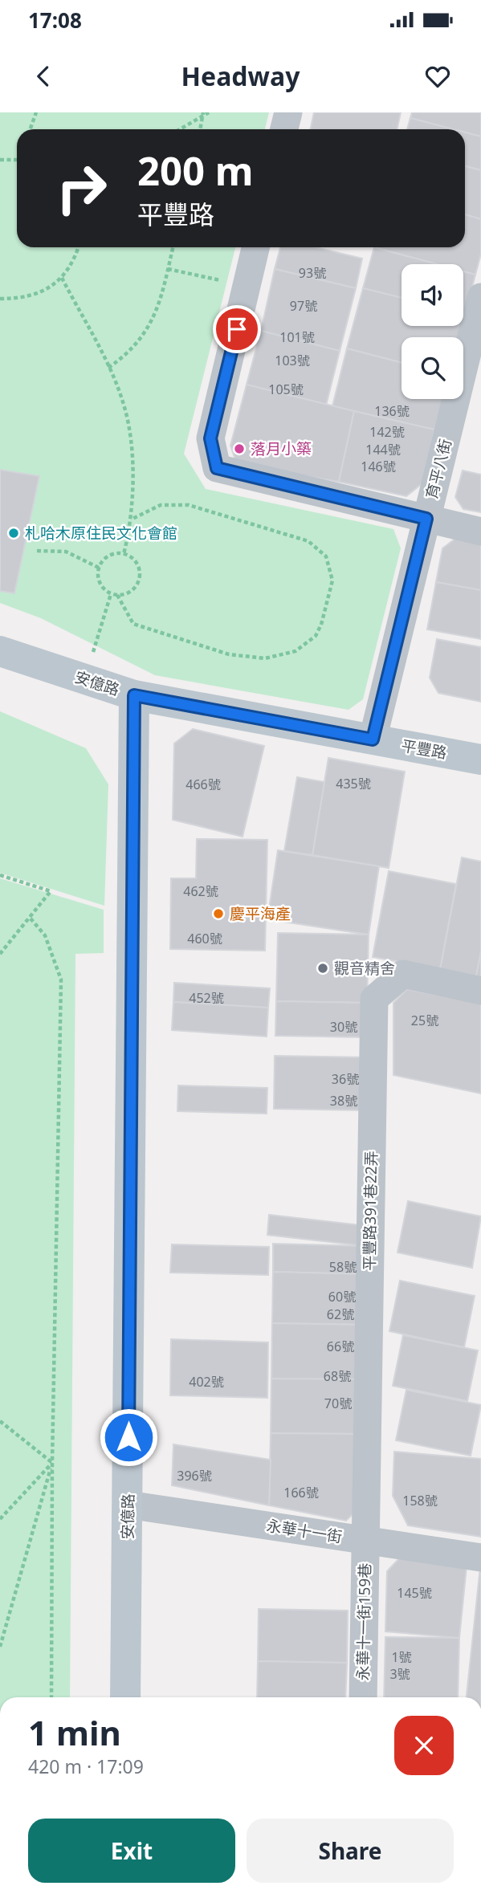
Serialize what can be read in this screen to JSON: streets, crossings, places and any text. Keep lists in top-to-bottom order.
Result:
{
  "streets": {
    "street": [
      "育平八街",
      "安億路",
      "平豐路",
      "平豐路391巷22弄",
      "永華十一街",
      "永華十一街159巷"
    ]
  },
  "crossings": [
    ["育平八街", "平豐路"],
    ["安億路", "平豐路"],
    ["安億路", "永華十一街"],
    ["平豐路391巷22弄", "永華十一街"],
    ["平豐路391巷22弄", "永華十一街159巷"],
    ["永華十一街", "永華十一街159巷"]
  ],
  "places": [
    "落月小築",
    "札哈木原住民文化會館",
    "慶平海產",
    "觀音精舍"
  ],
  "house_numbers": [
    "93號",
    "97號",
    "101號",
    "103號",
    "105號",
    "136號",
    "142號",
    "144號",
    "146號",
    "435號",
    "466號",
    "462號",
    "460號",
    "452號",
    "25號",
    "30號",
    "36號",
    "38號",
    "58號",
    "60號",
    "62號",
    "66號",
    "68號",
    "402號",
    "70號",
    "396號",
    "166號",
    "158號",
    "145號",
    "1號",
    "3號"
  ],
  "page": {
    "status": "17:08",
    "header": "Headway",
    "turn": ["200 m", "平豐路"],
    "heading": ["1 min", "420 m · 17:09"],
    "buttons": ["Exit", "Share"]
  }
}
